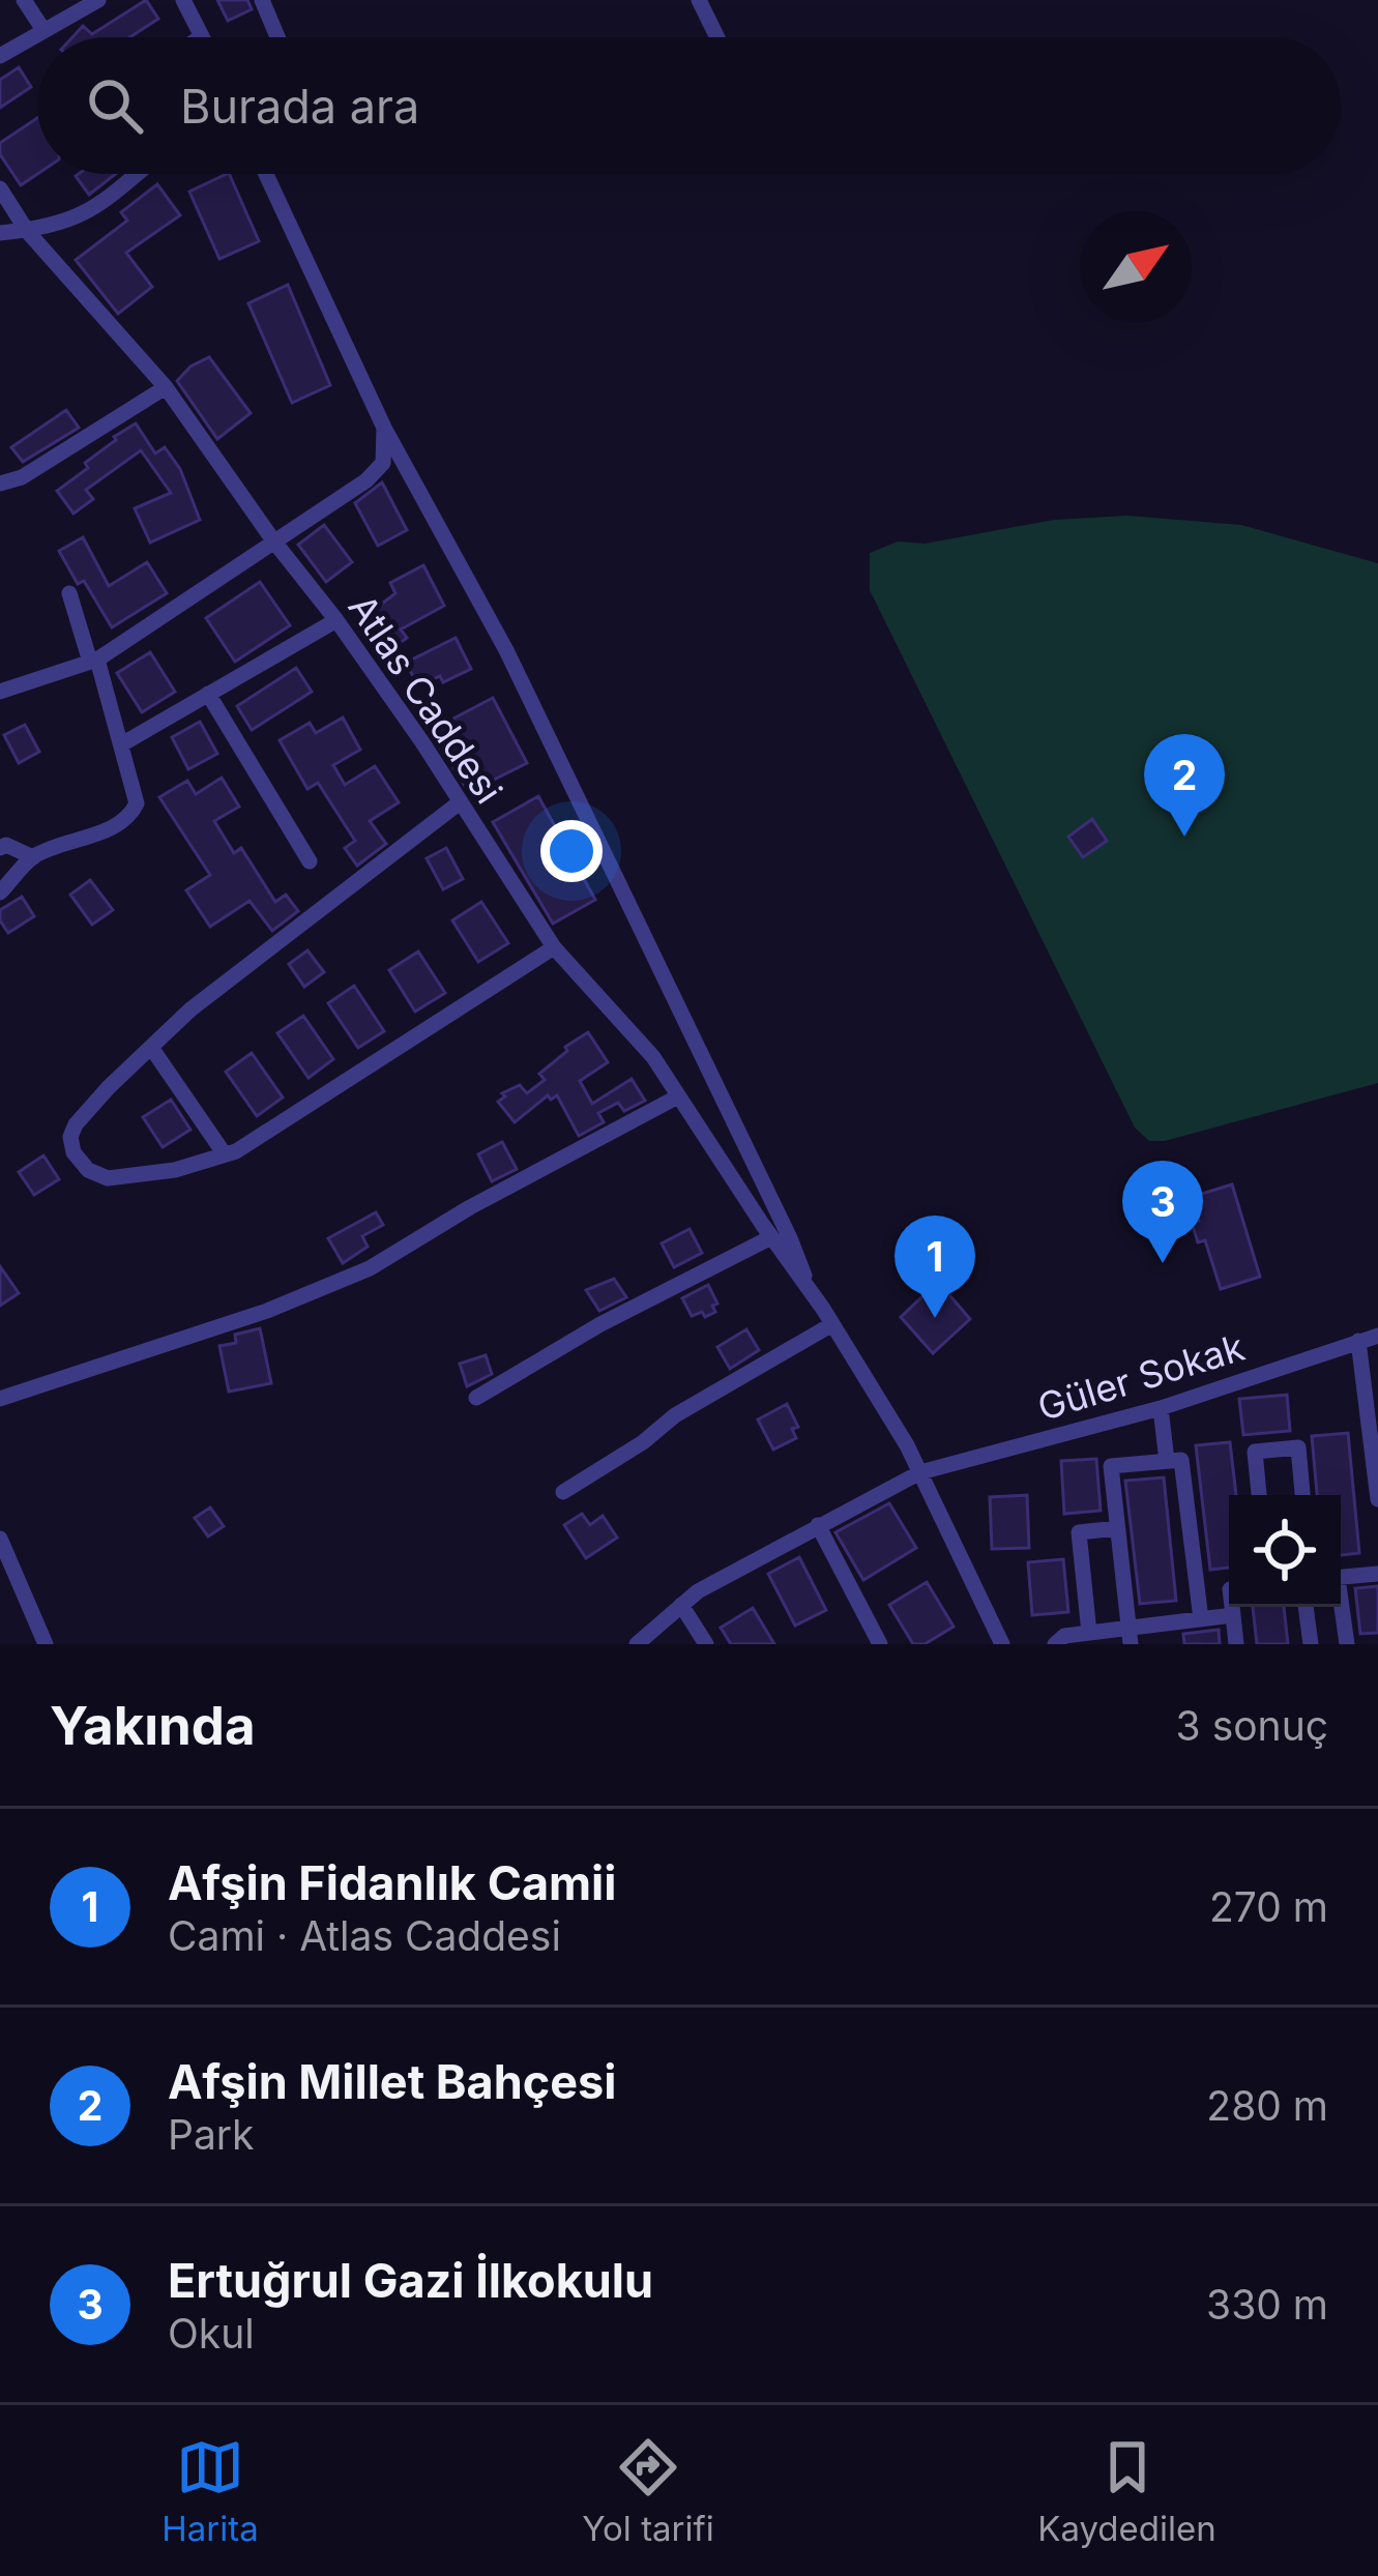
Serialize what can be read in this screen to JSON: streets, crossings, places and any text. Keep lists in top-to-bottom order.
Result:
{
  "streets": {
    "street": ["Atlas Caddesi", "Güler Sokak"]
  },
  "crossings": [
    ["Atlas Caddesi", "Güler Sokak"]
  ],
  "north": "top right",
  "page": {
    "search": "Burada ara",
    "pins": ["2", "3", "1"],
    "heading": ["Yakında", "3 sonuç"],
    "list": [
      {
        "mark": "1",
        "name": "Afşin Fidanlık Camii",
        "note": "Cami · Atlas Caddesi",
        "value": "270 m"
      },
      {
        "mark": "2",
        "name": "Afşin Millet Bahçesi",
        "note": "Park",
        "value": "280 m"
      },
      {
        "mark": "3",
        "name": "Ertuğrul Gazi İlkokulu",
        "note": "Okul",
        "value": "330 m"
      }
    ],
    "nav": ["Harita", "Yol tarifi", "Kaydedilen"]
  }
}
